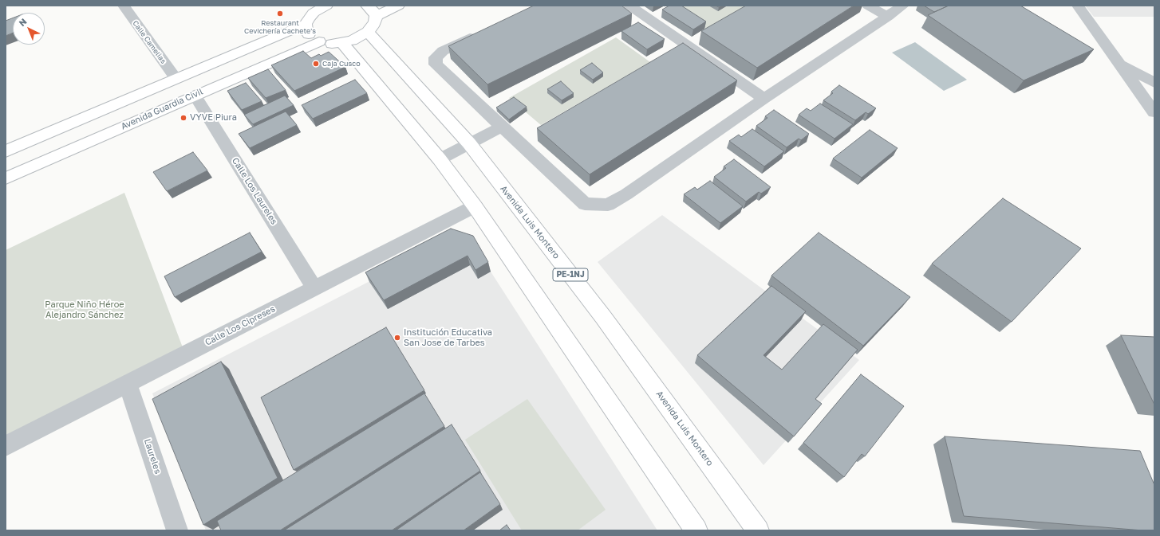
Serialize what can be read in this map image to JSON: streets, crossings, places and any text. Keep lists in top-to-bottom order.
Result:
{
  "streets": {
    "main road": ["Avenida Guardia Civil", "Avenida Luis Montero", "PE-1NJ"],
    "street": [
      "Calle Camelias",
      "Calle Los Laureles",
      "Calle Los Cipreses",
      "Laureles"
    ]
  },
  "crossings": [
    ["Avenida Guardia Civil", "Calle Los Laureles"],
    ["Calle Los Laureles", "Calle Los Cipreses"],
    ["Calle Los Cipreses", "Laureles"]
  ],
  "parks": ["Parque Niño Héroe Alejandro Sánchez"],
  "places": [
    "Restaurant Cevichería Cachete's",
    "Caja Cusco",
    "VYVE Piura",
    "Institución Educativa San Jose de Tarbes"
  ],
  "north": "top left"
}
